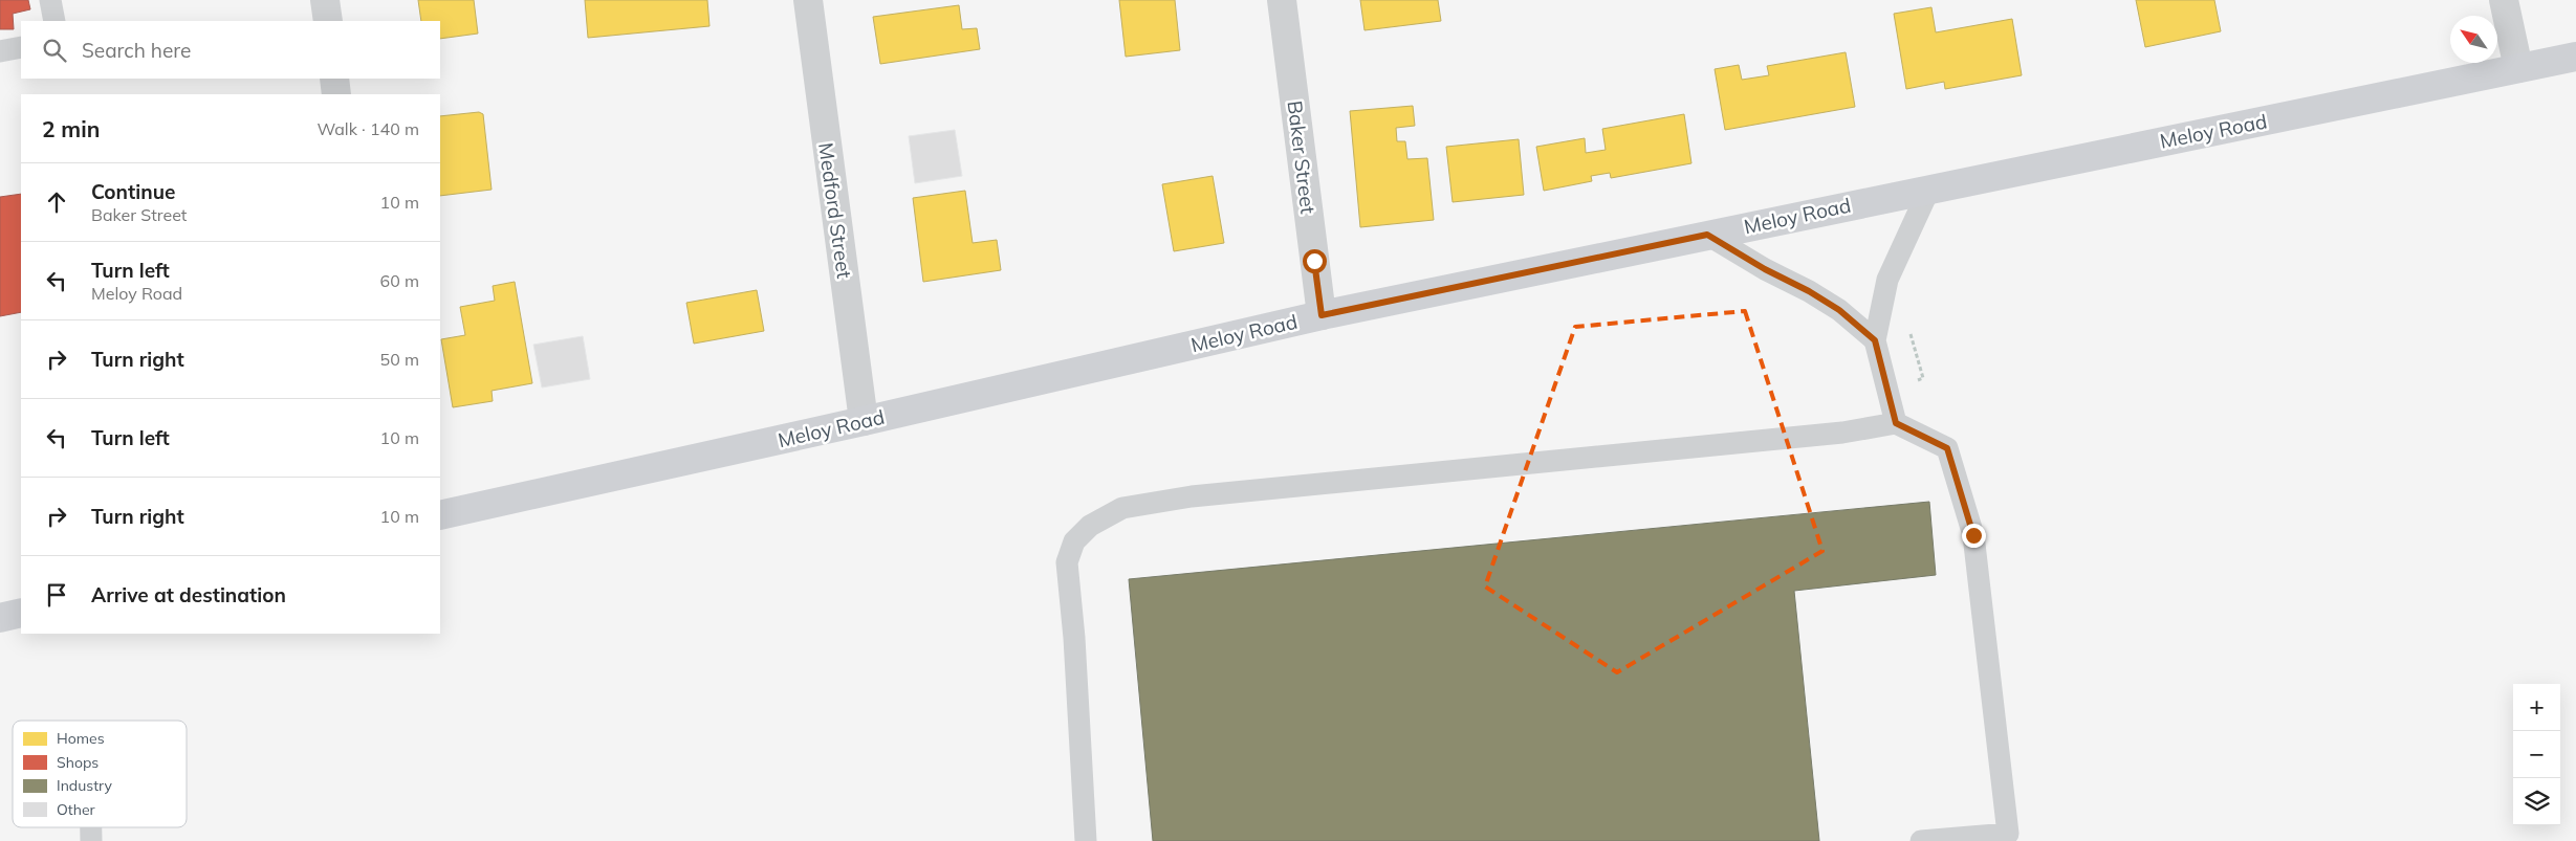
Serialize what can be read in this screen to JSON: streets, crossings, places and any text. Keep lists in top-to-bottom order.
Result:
{
  "streets": {
    "main road": ["Meloy Road"],
    "street": ["Baker Street", "Medford Street"]
  },
  "crossings": [
    ["Meloy Road", "Baker Street"],
    ["Meloy Road", "Medford Street"]
  ],
  "legend": [
    "Homes",
    "Shops",
    "Industry",
    "Other"
  ],
  "north": "top left",
  "page": {
    "search": "Search here",
    "heading": ["2 min", "Walk · 140 m"],
    "list": [
      ["Continue", "Baker Street", "10 m"],
      ["Turn left", "Meloy Road", "60 m"],
      ["Turn right", "50 m"],
      ["Turn left", "10 m"],
      ["Turn right", "10 m"],
      "Arrive at destination"
    ],
    "map_buttons": ["+", "−"]
  }
}
